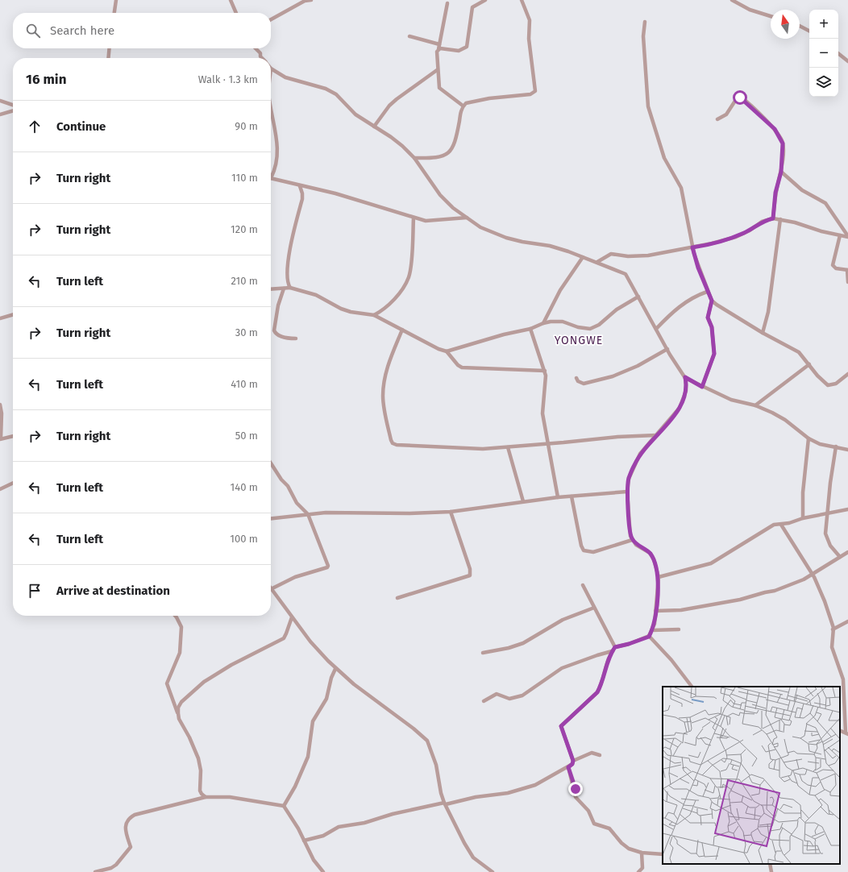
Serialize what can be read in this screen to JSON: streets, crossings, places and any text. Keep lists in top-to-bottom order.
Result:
{
  "districts": ["YONGWE"],
  "north": "top",
  "page": {
    "map_buttons": ["+", "−"],
    "search": "Search here",
    "heading": ["16 min", "Walk · 1.3 km"],
    "list": [
      ["Continue", "90 m"],
      ["Turn right", "110 m"],
      ["Turn right", "120 m"],
      ["Turn left", "210 m"],
      ["Turn right", "30 m"],
      ["Turn left", "410 m"],
      ["Turn right", "50 m"],
      ["Turn left", "140 m"],
      ["Turn left", "100 m"],
      "Arrive at destination"
    ]
  }
}
